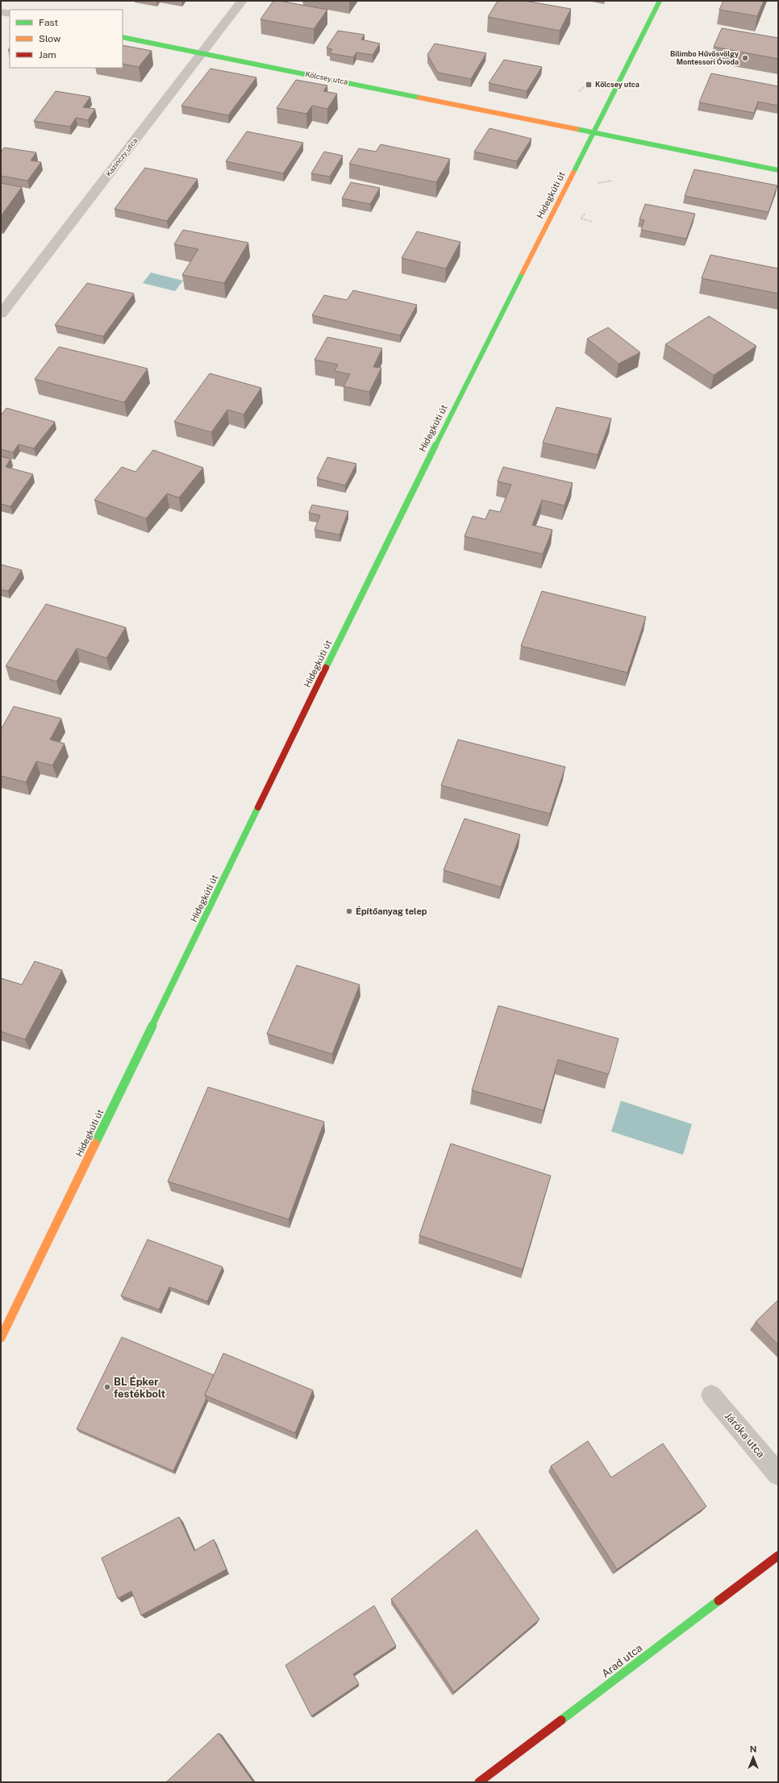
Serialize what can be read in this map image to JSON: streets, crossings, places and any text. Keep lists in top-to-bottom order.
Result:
{
  "streets": {
    "main road": ["Kölcsey utca", "Hidegkúti út", "Arad utca"],
    "street": ["Kazinczy utca", "Járóka utca"]
  },
  "crossings": [
    ["Kölcsey utca", "Kazinczy utca"],
    ["Kölcsey utca", "Hidegkúti út"]
  ],
  "places": {
    "other": ["Bilimbo Hűvösvölgy Montessori Óvoda", "Építőanyag telep", "BL Épker festékbolt"],
    "transit": ["Kölcsey utca"]
  },
  "legend": ["Fast", "Slow", "Jam"],
  "north": "top"
}
